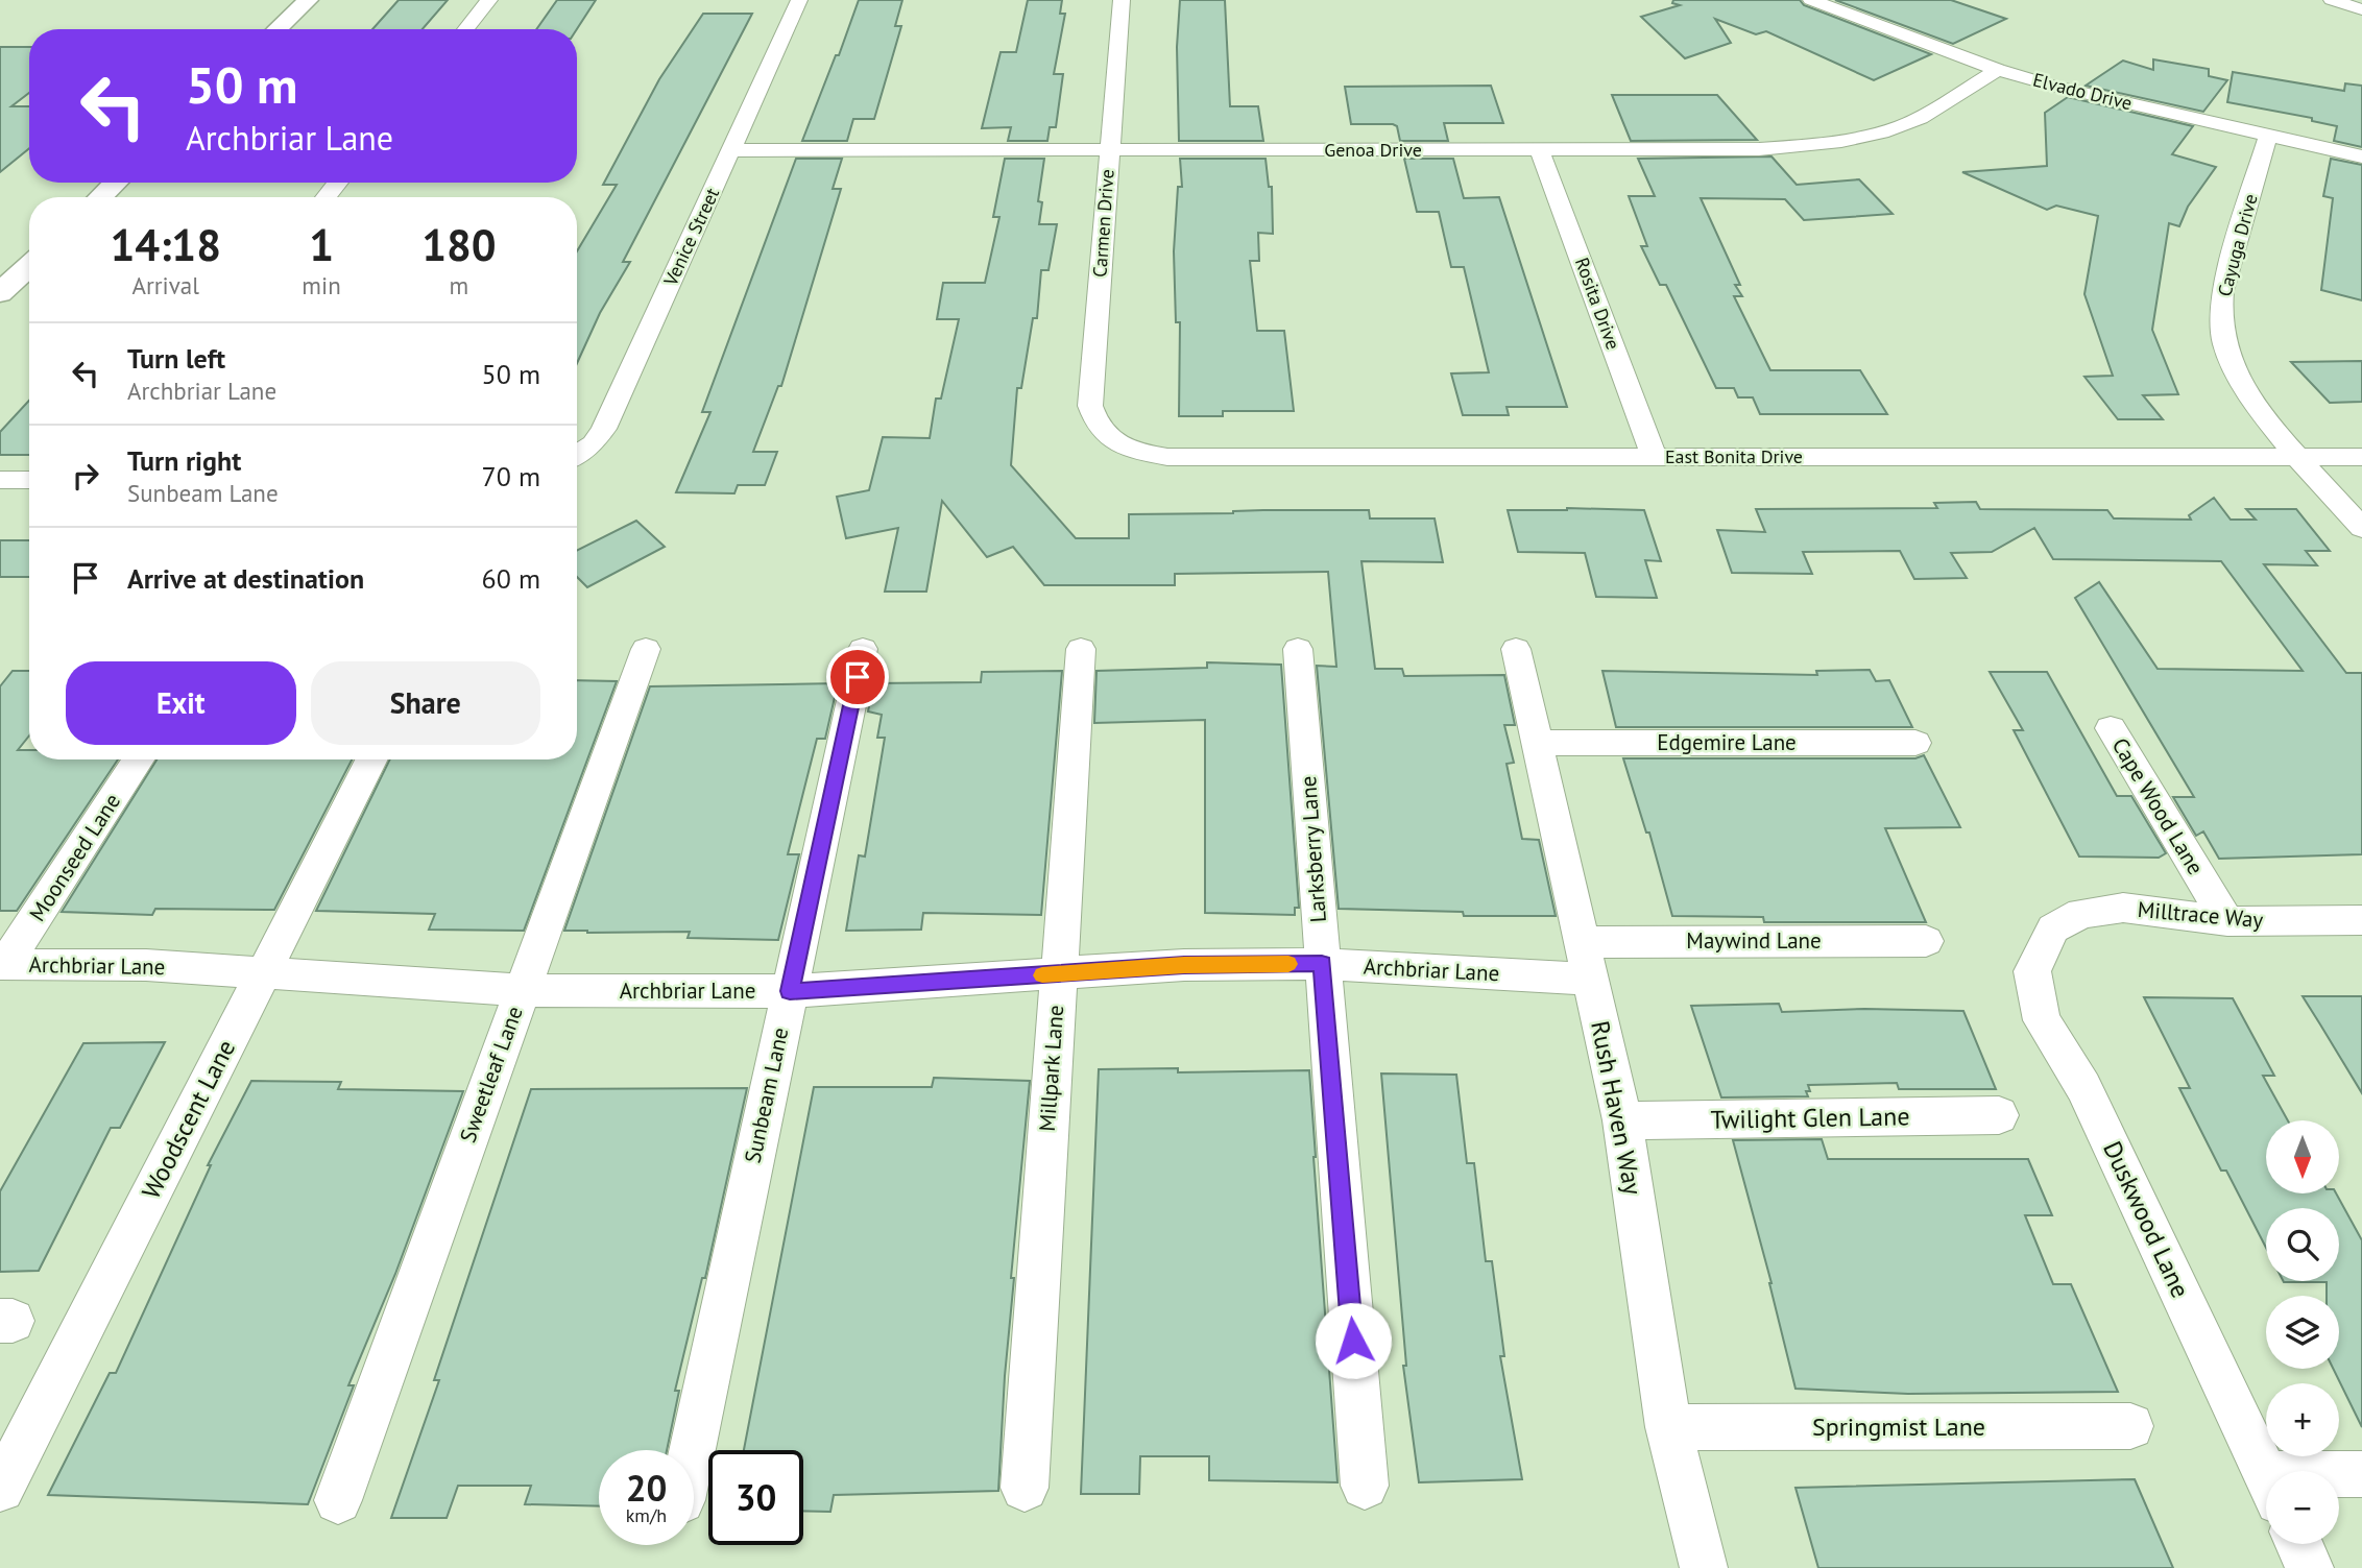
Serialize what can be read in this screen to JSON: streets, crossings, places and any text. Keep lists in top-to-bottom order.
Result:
{
  "streets": {
    "street": [
      "Elvado Drive",
      "Genoa Drive",
      "Carmen Drive",
      "Venice Street",
      "Cayuga Drive",
      "Rosita Drive",
      "East Bonita Drive",
      "Edgemire Lane",
      "Cape Wood Lane",
      "Larksberry Lane",
      "Moonseed Lane",
      "Milltrace Way",
      "Maywind Lane",
      "Archbriar Lane",
      "Millpark Lane",
      "Sweetleaf Lane",
      "Sunbeam Lane",
      "Rush Haven Way",
      "Twilight Glen Lane",
      "Woodscent Lane",
      "Duskwood Lane",
      "Springmist Lane"
    ]
  },
  "crossings": [
    ["Elvado Drive", "Genoa Drive"],
    ["Elvado Drive", "Cayuga Drive"],
    ["Genoa Drive", "Carmen Drive"],
    ["Genoa Drive", "Venice Street"],
    ["Genoa Drive", "Rosita Drive"],
    ["Carmen Drive", "East Bonita Drive"],
    ["Cayuga Drive", "East Bonita Drive"],
    ["Rosita Drive", "East Bonita Drive"],
    ["Edgemire Lane", "Rush Haven Way"],
    ["Cape Wood Lane", "Milltrace Way"],
    ["Larksberry Lane", "Archbriar Lane"],
    ["Moonseed Lane", "Archbriar Lane"],
    ["Milltrace Way", "Duskwood Lane"],
    ["Maywind Lane", "Archbriar Lane"],
    ["Maywind Lane", "Rush Haven Way"],
    ["Archbriar Lane", "Millpark Lane"],
    ["Archbriar Lane", "Sweetleaf Lane"],
    ["Archbriar Lane", "Sunbeam Lane"],
    ["Archbriar Lane", "Rush Haven Way"],
    ["Archbriar Lane", "Woodscent Lane"],
    ["Rush Haven Way", "Twilight Glen Lane"],
    ["Rush Haven Way", "Springmist Lane"]
  ],
  "north": "bottom",
  "page": {
    "turn": ["50 m", "Archbriar Lane"],
    "eta": [
      "14:18",
      "Arrival",
      "1",
      "min",
      "180",
      "m"
    ],
    "list": [
      {
        "name": "Turn left",
        "note": "Archbriar Lane",
        "value": "50 m"
      },
      {
        "name": "Turn right",
        "note": "Sunbeam Lane",
        "value": "70 m"
      },
      {
        "name": "Arrive at destination",
        "value": "60 m"
      }
    ],
    "buttons": ["Exit", "Share"],
    "map_buttons": ["+", "−"],
    "speed": "20 km/h",
    "limit": "30"
  }
}
